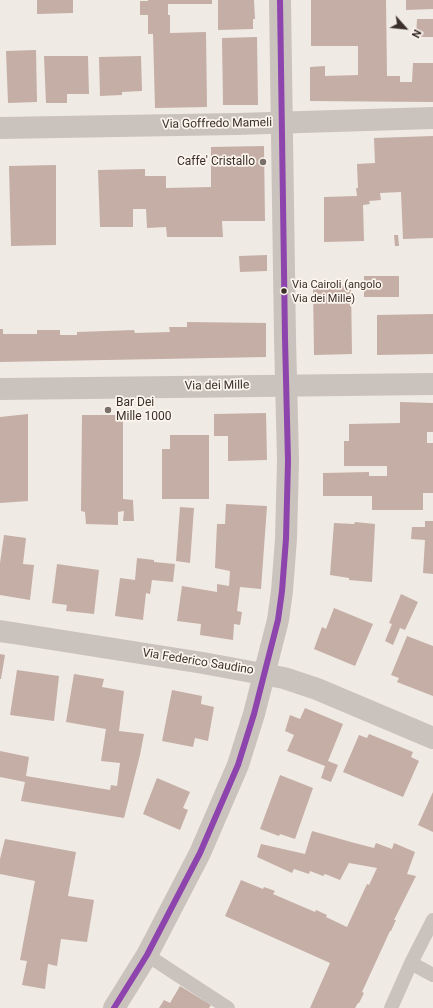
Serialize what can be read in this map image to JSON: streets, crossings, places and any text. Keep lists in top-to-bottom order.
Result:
{
  "streets": {
    "street": ["Via Goffredo Mameli", "Via dei Mille", "Via Federico Saudino"]
  },
  "places": ["Caffe' Cristallo", "Via Cairoli (angolo Via dei Mille)", "Bar Dei Mille 1000"],
  "north": "bottom right"
}
